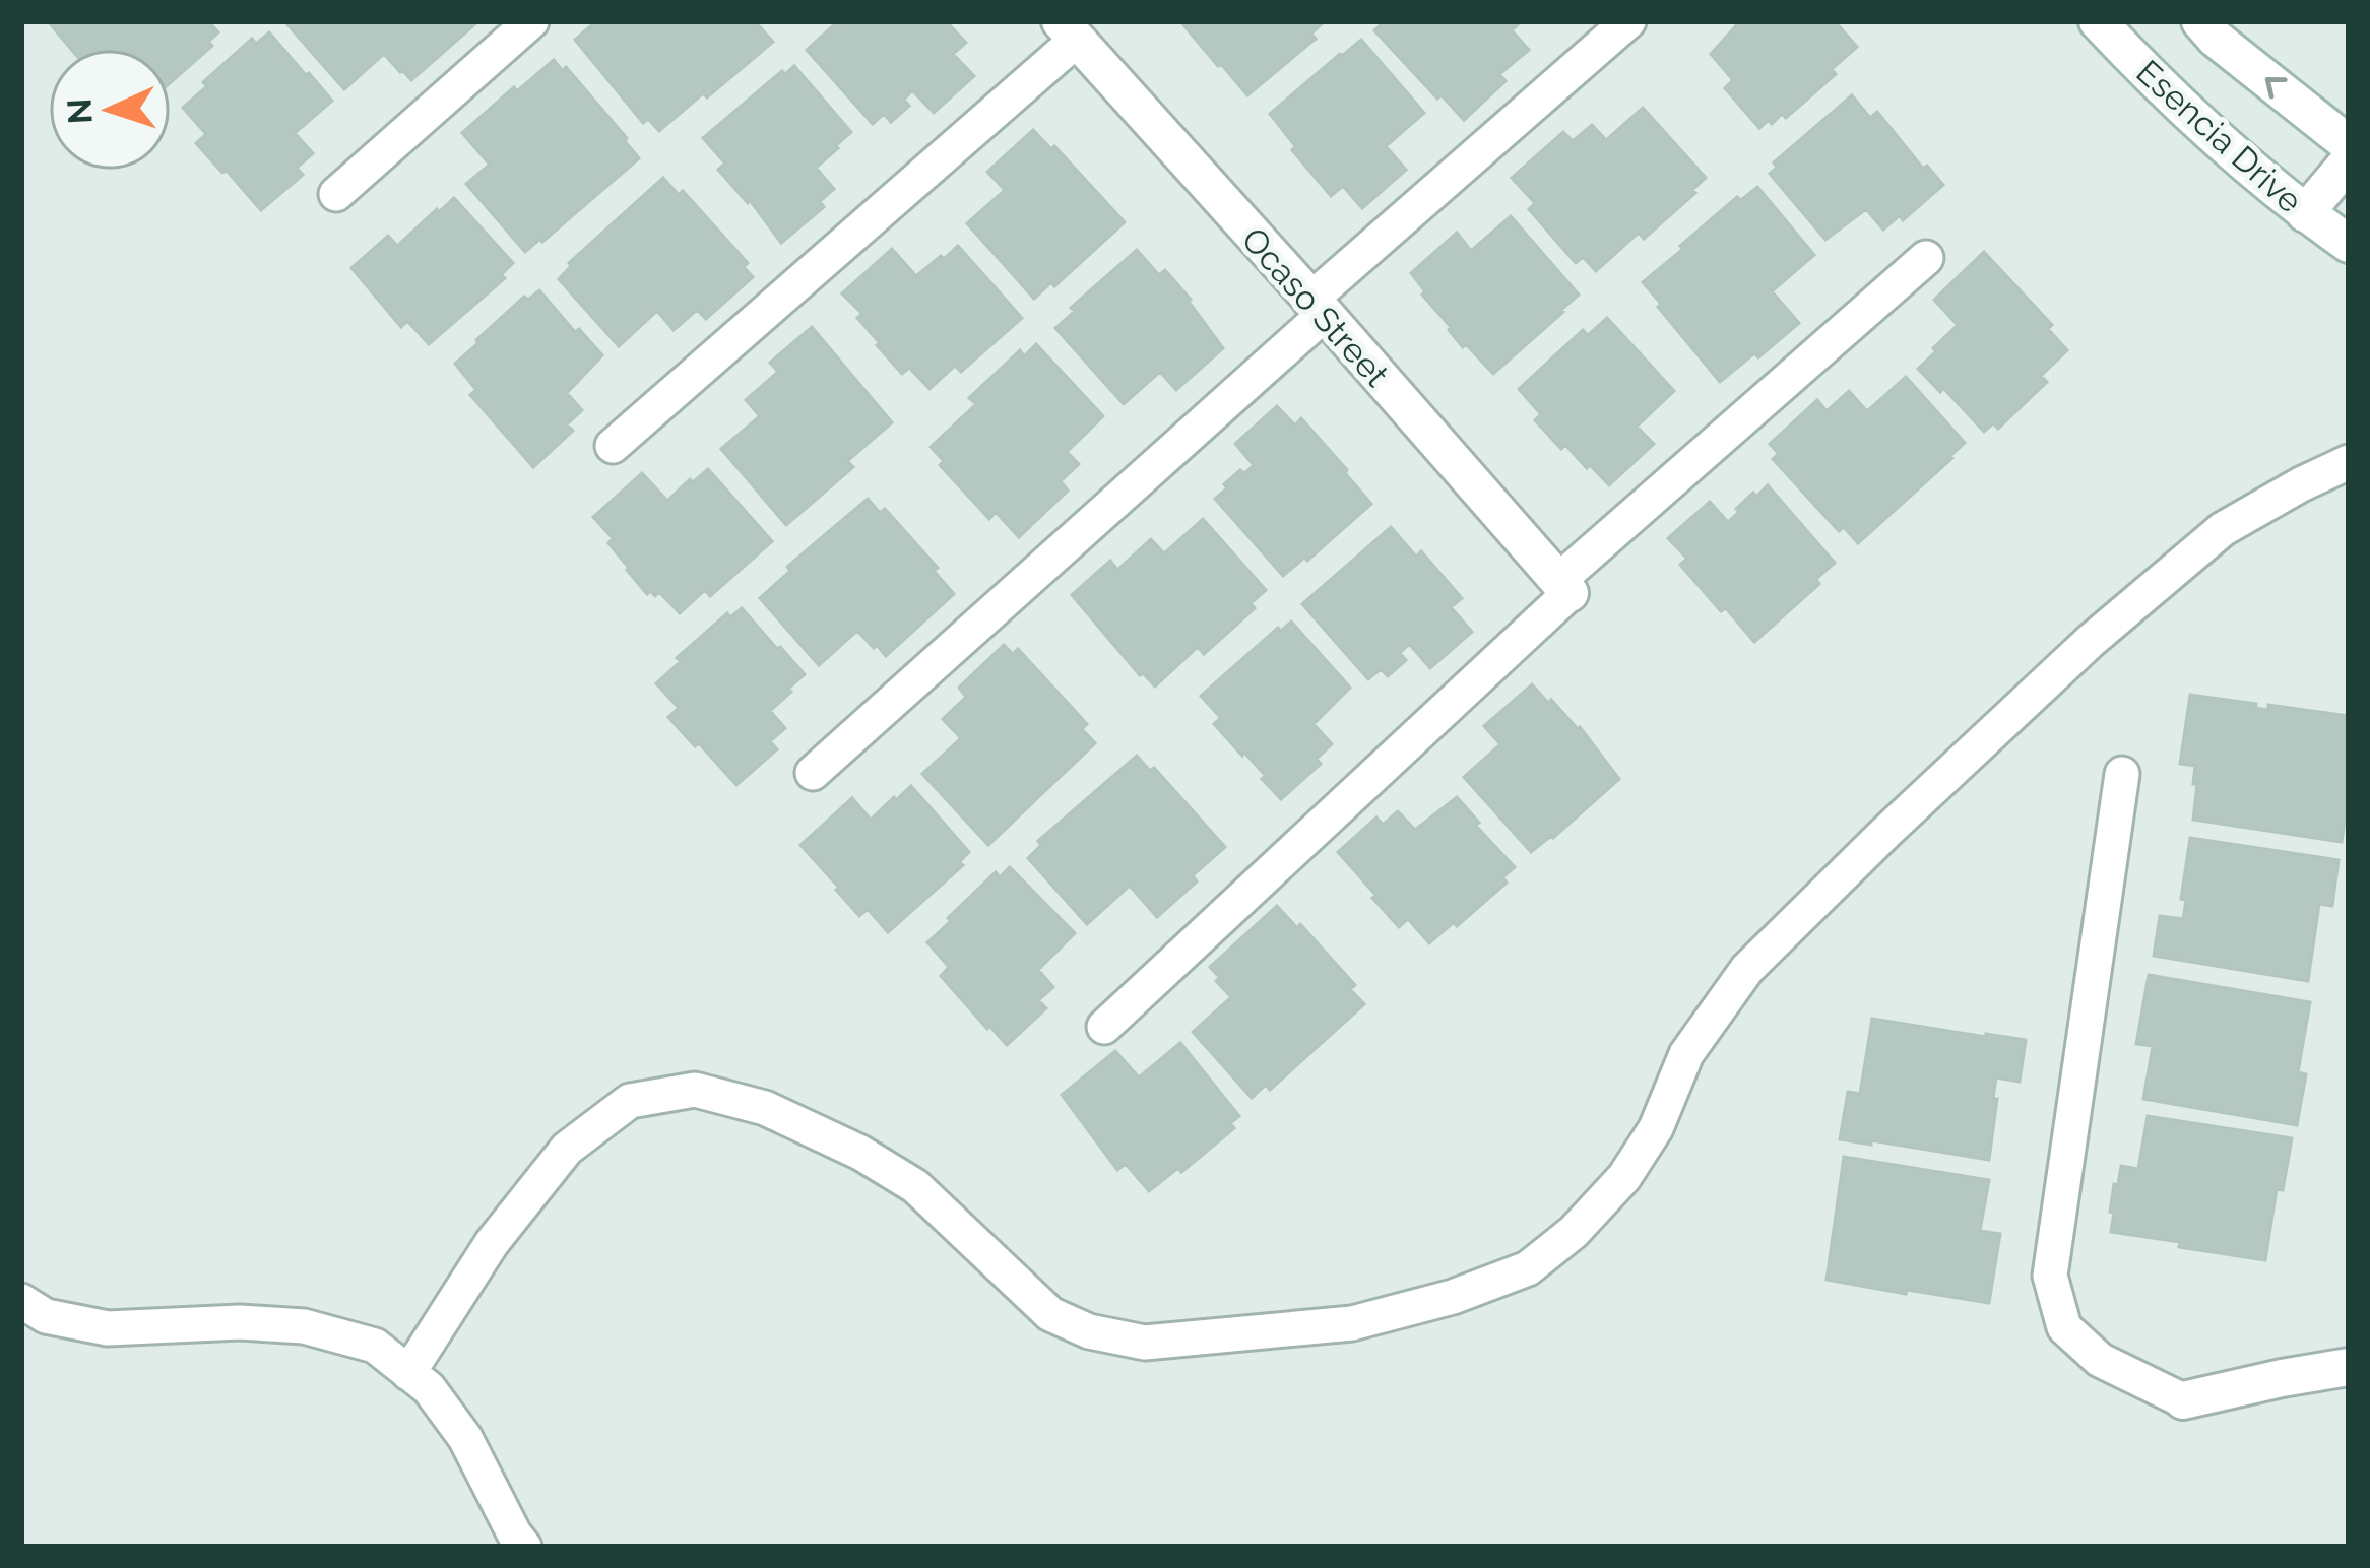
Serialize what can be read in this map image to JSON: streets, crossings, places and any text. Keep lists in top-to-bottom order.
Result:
{
  "streets": {
    "street": ["Esencia Drive", "Ocaso Street"]
  },
  "north": "left"
}
